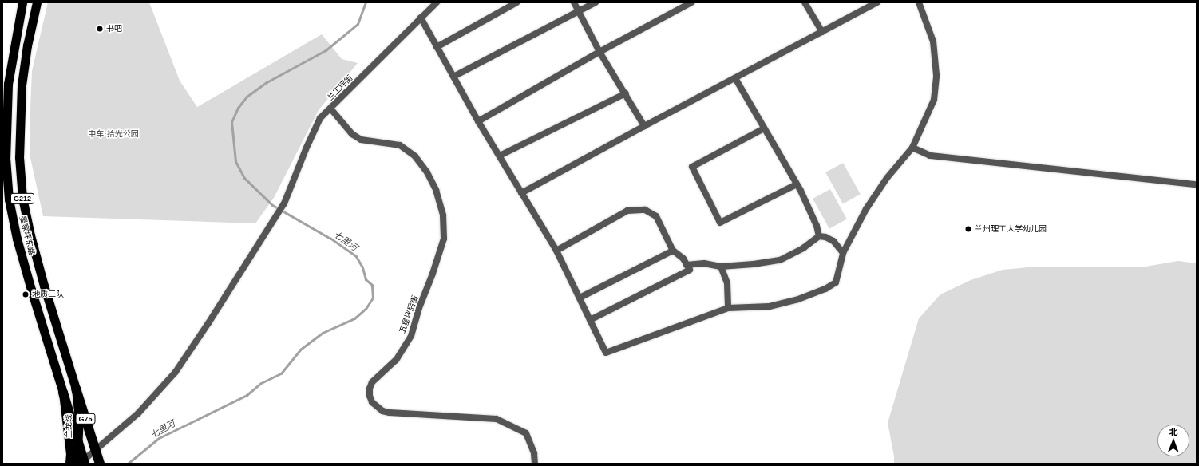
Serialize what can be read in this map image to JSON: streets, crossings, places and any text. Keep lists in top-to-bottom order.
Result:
{
  "streets": {
    "highway": [
      "G212",
      "晏家坪东路",
      "G75",
      "兰龙线"
    ],
    "street": ["兰工坪街", "五星坪后街"]
  },
  "crossings": [
    ["兰工坪街", "五星坪后街"],
    ["兰工坪街", "G75"],
    ["晏家坪东路", "G75"],
    ["晏家坪东路", "兰龙线"],
    ["G75", "兰龙线"]
  ],
  "water": ["七里河"],
  "parks": ["中车·拾光公园"],
  "places": ["书吧", "兰州理工大学幼儿园", "地质三队"],
  "north": "top"
}
